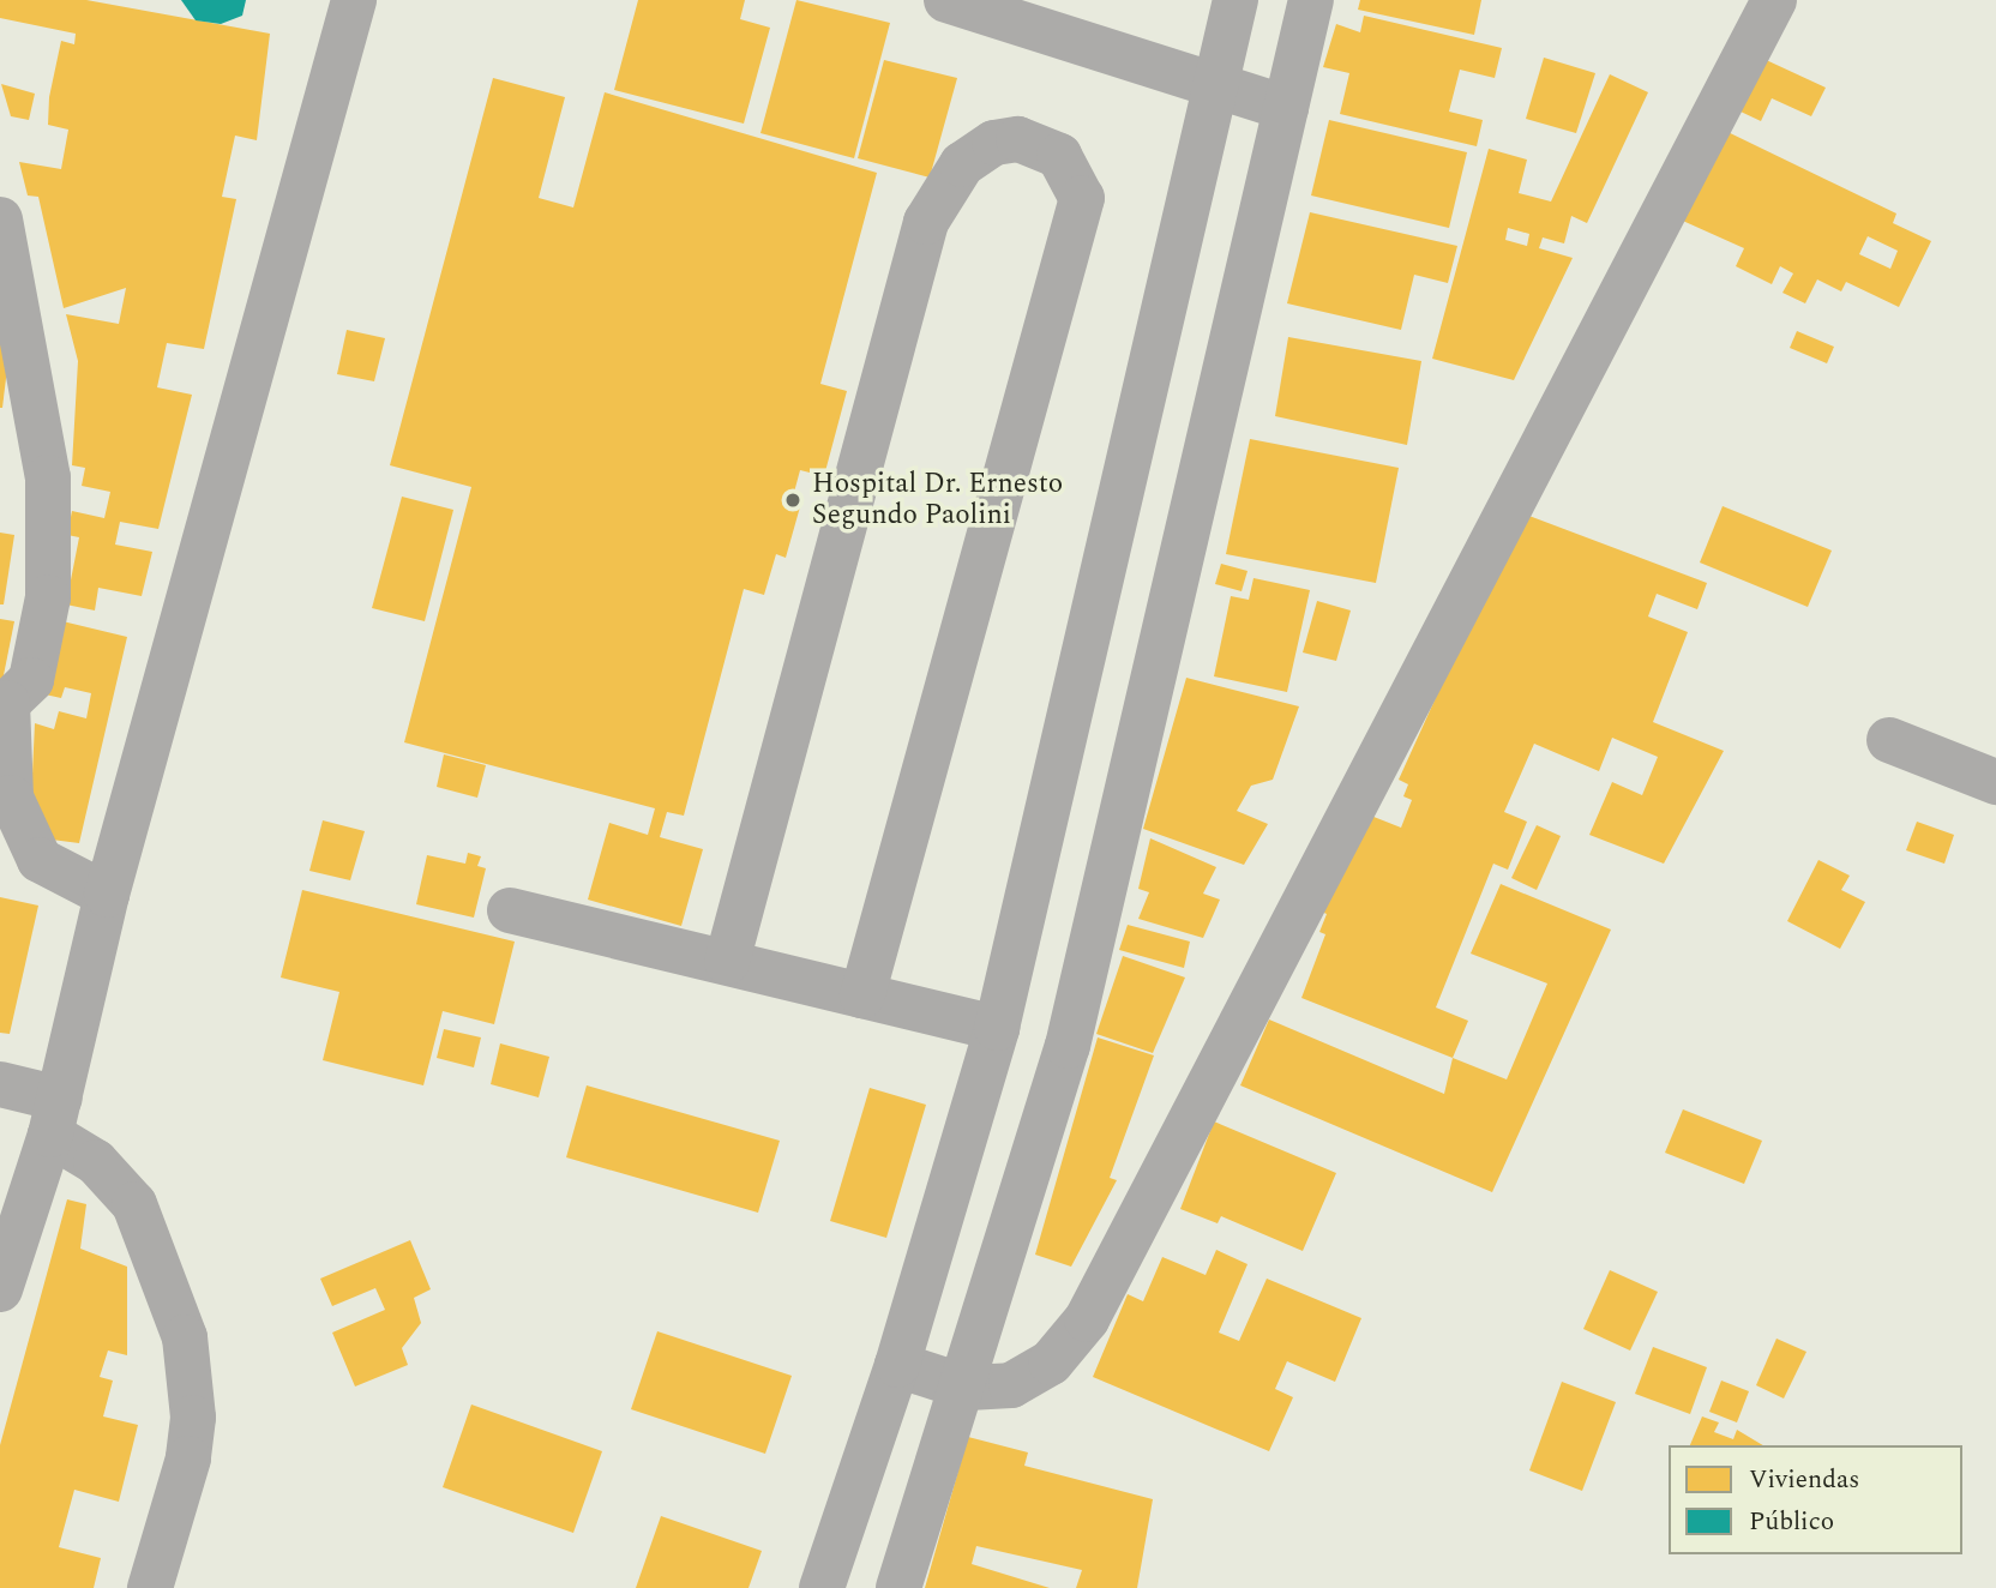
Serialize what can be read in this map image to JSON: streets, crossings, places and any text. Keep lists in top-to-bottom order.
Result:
{
  "places": ["Hospital Dr. Ernesto Segundo Paolini"],
  "legend": ["Viviendas", "Público"]
}
